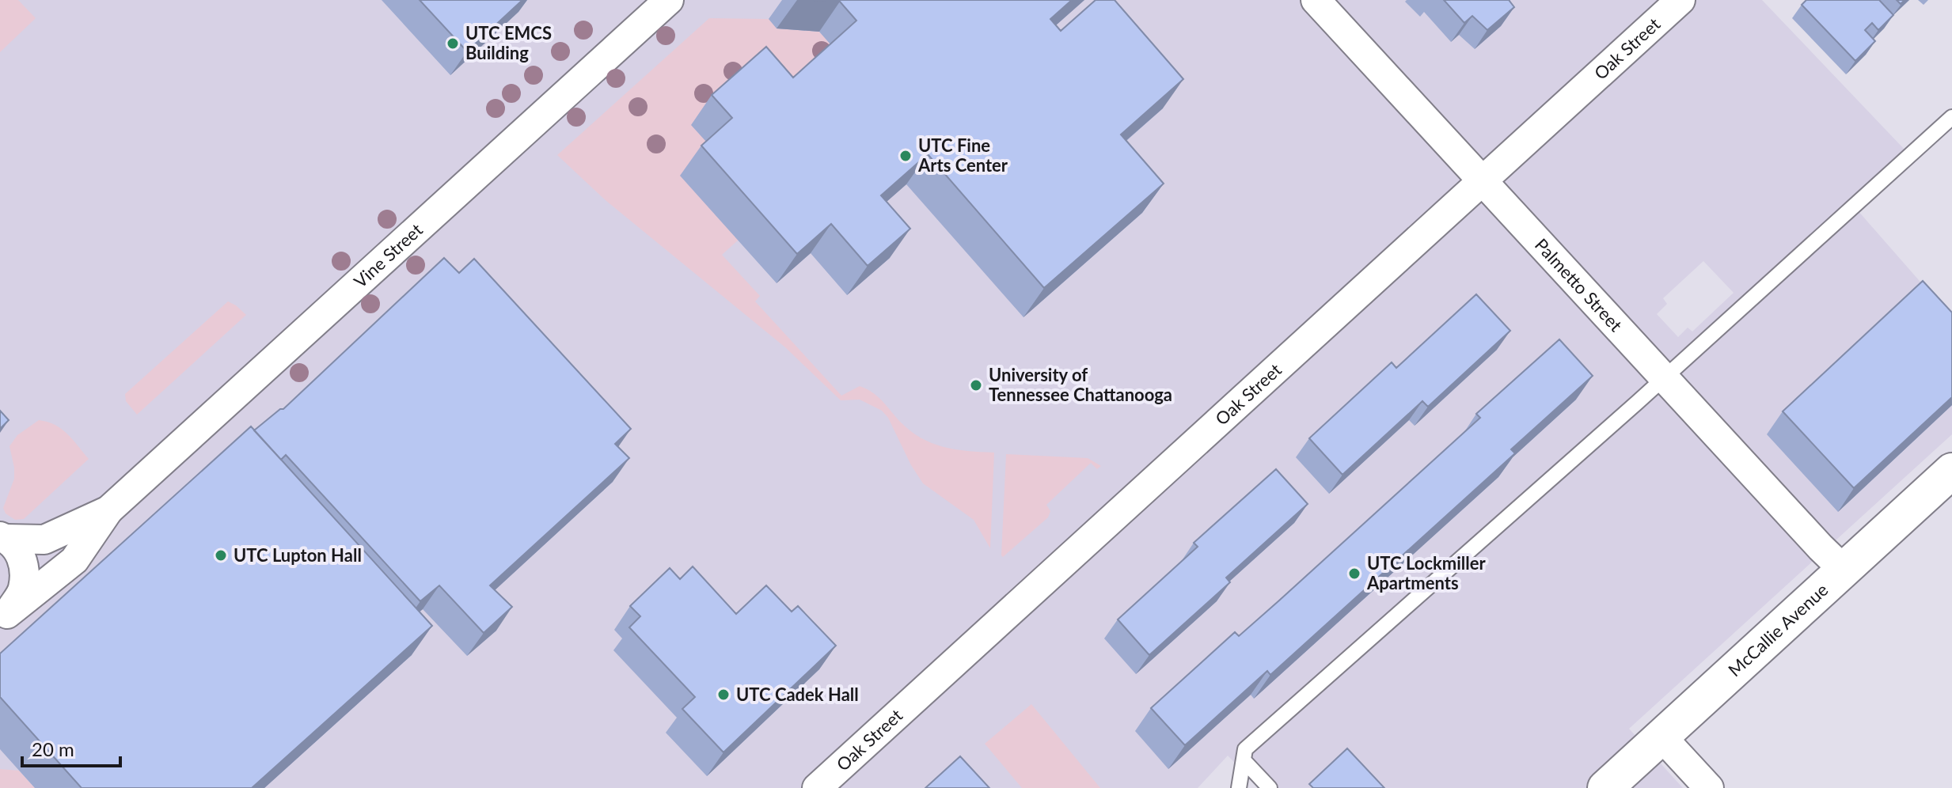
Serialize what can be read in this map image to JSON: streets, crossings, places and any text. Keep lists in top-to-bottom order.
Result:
{
  "streets": {
    "main road": ["McCallie Avenue"],
    "street": ["Oak Street", "Vine Street", "Palmetto Street"]
  },
  "crossings": [
    ["Oak Street", "Palmetto Street"],
    ["Palmetto Street", "McCallie Avenue"]
  ],
  "places": [
    "UTC EMCS Building",
    "UTC Fine Arts Center",
    "University of Tennessee Chattanooga",
    "UTC Lupton Hall",
    "UTC Lockmiller Apartments",
    "UTC Cadek Hall"
  ],
  "scale_bar": "20 m"
}
